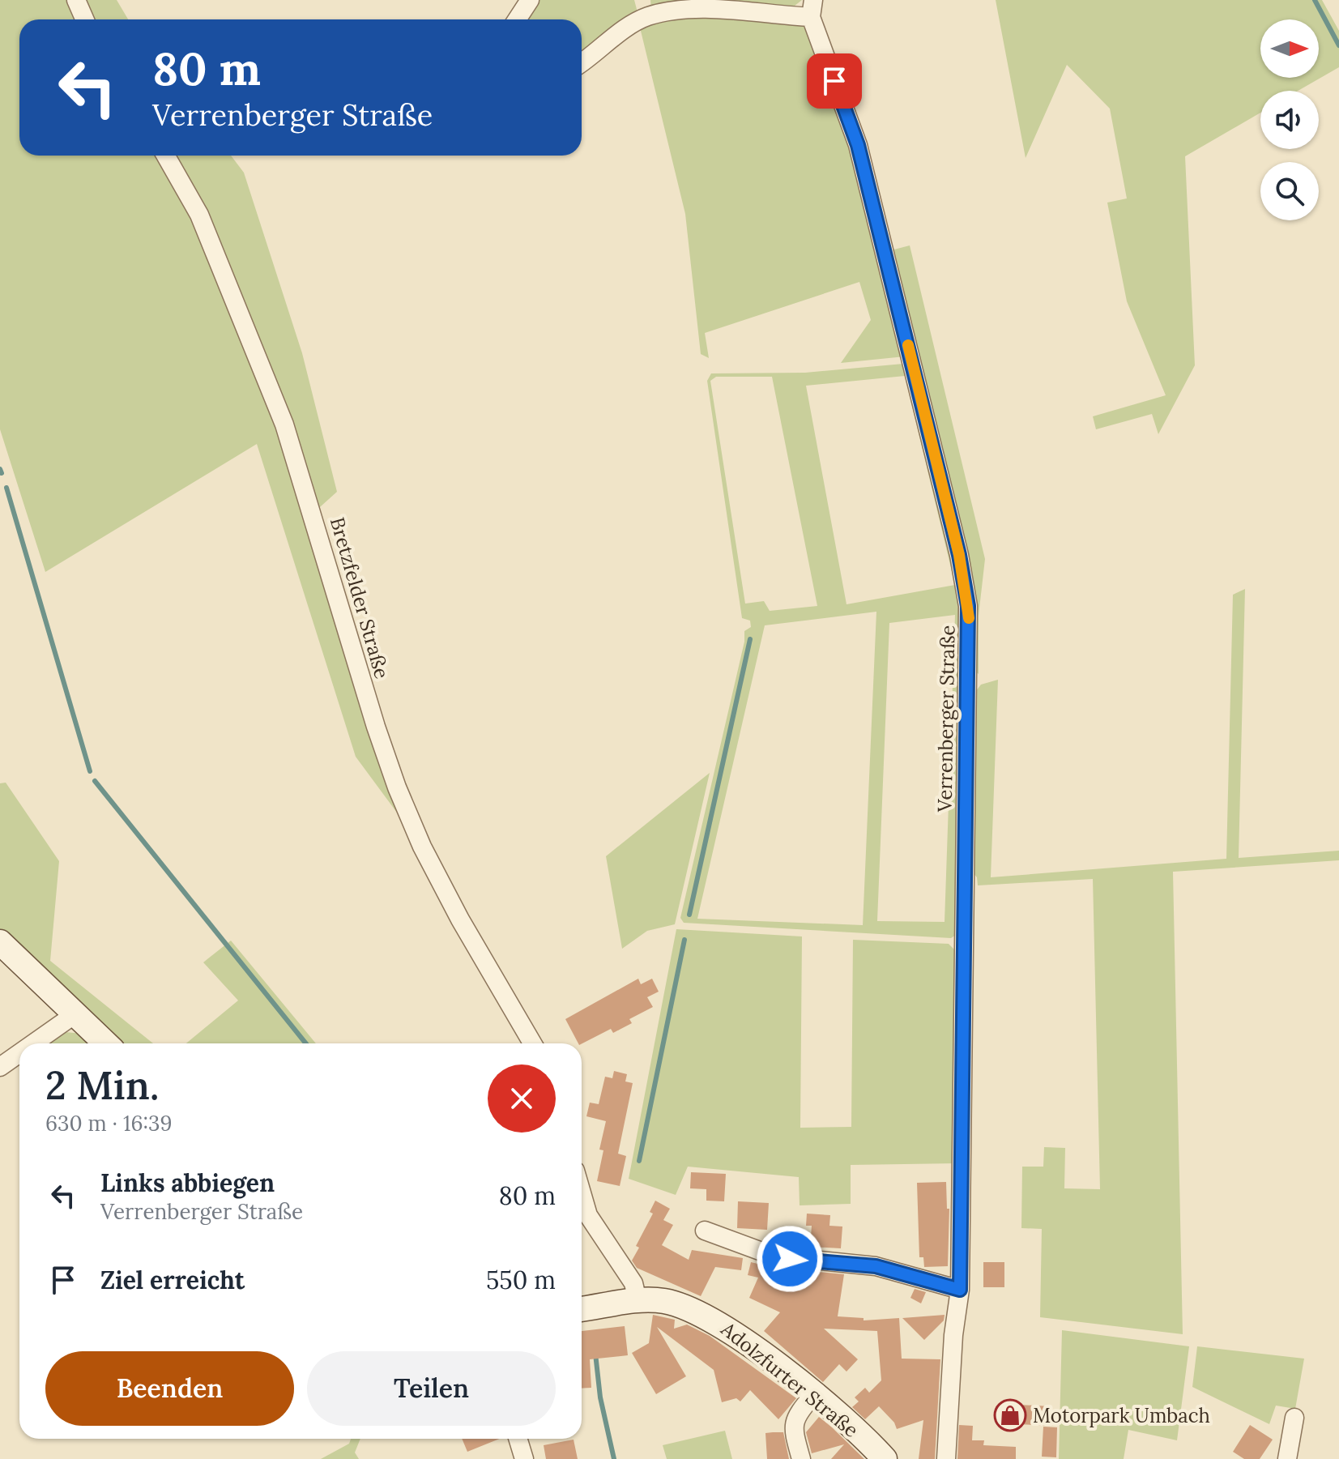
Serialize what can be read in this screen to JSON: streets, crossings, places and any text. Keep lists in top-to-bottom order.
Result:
{
  "streets": {
    "main road": ["Adolzfurter Straße"],
    "street": ["Bretzfelder Straße", "Verrenberger Straße"]
  },
  "places": {
    "shop": ["Motorpark Umbach"]
  },
  "north": "right",
  "page": {
    "turn": ["80 m", "Verrenberger Straße"],
    "heading": ["2 Min.", "630 m · 16:39"],
    "list": [
      {
        "name": "Links abbiegen",
        "note": "Verrenberger Straße",
        "value": "80 m"
      },
      {
        "name": "Ziel erreicht",
        "value": "550 m"
      }
    ],
    "buttons": ["Beenden", "Teilen"]
  }
}
